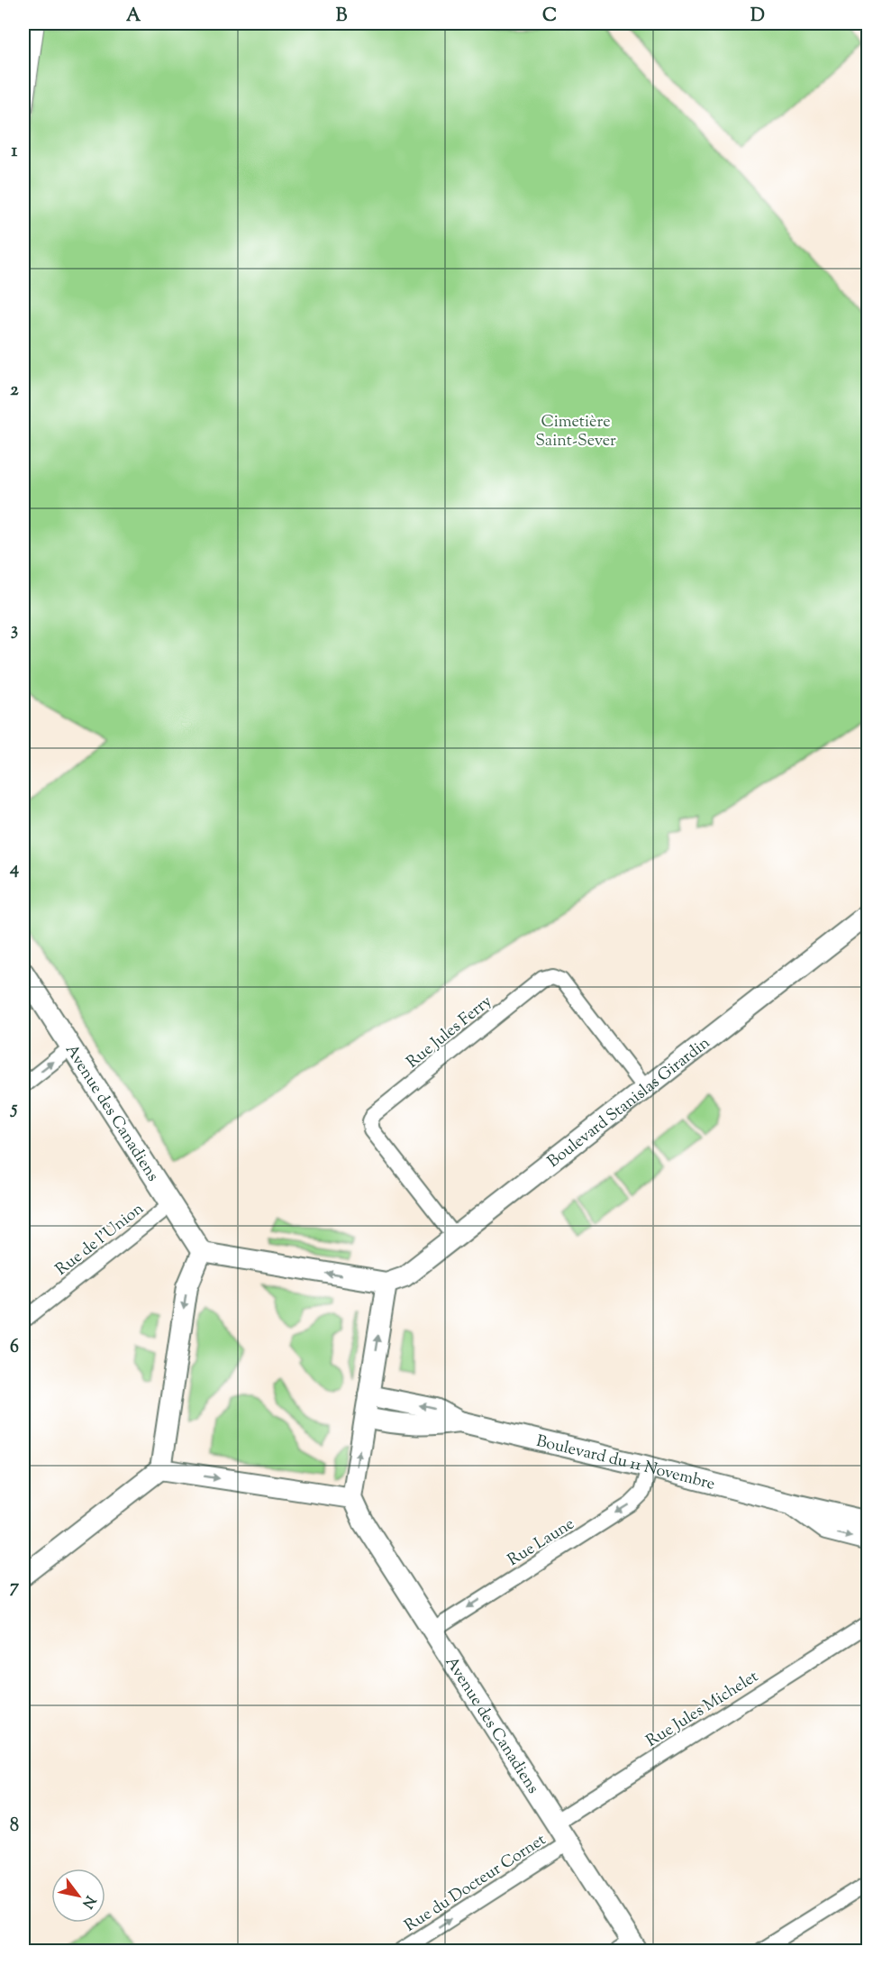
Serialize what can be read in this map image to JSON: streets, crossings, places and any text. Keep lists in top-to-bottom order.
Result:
{
  "streets": {
    "main road": ["Boulevard Stanislas Girardin", "Avenue des Canadiens", "Boulevard du 11 Novembre"],
    "street": [
      "Rue Jules Ferry",
      "Rue de l'Union",
      "Rue Laune",
      "Rue Jules Michelet",
      "Rue du Docteur Cornet"
    ]
  },
  "crossings": [
    ["Rue Jules Ferry", "Boulevard Stanislas Girardin"],
    ["Avenue des Canadiens", "Rue de l'Union"],
    ["Avenue des Canadiens", "Rue Laune"],
    ["Avenue des Canadiens", "Rue Jules Michelet"],
    ["Avenue des Canadiens", "Rue du Docteur Cornet"],
    ["Boulevard du 11 Novembre", "Rue Laune"]
  ],
  "one_way": ["Rue Laune", "Rue du Docteur Cornet"],
  "parks": ["Cimetière Saint-Sever"],
  "north": "bottom right",
  "grid": {
    "columns": [
      "A",
      "B",
      "C",
      "D"
    ],
    "rows": [
      "1",
      "2",
      "3",
      "4",
      "5",
      "6",
      "7",
      "8"
    ]
  }
}
